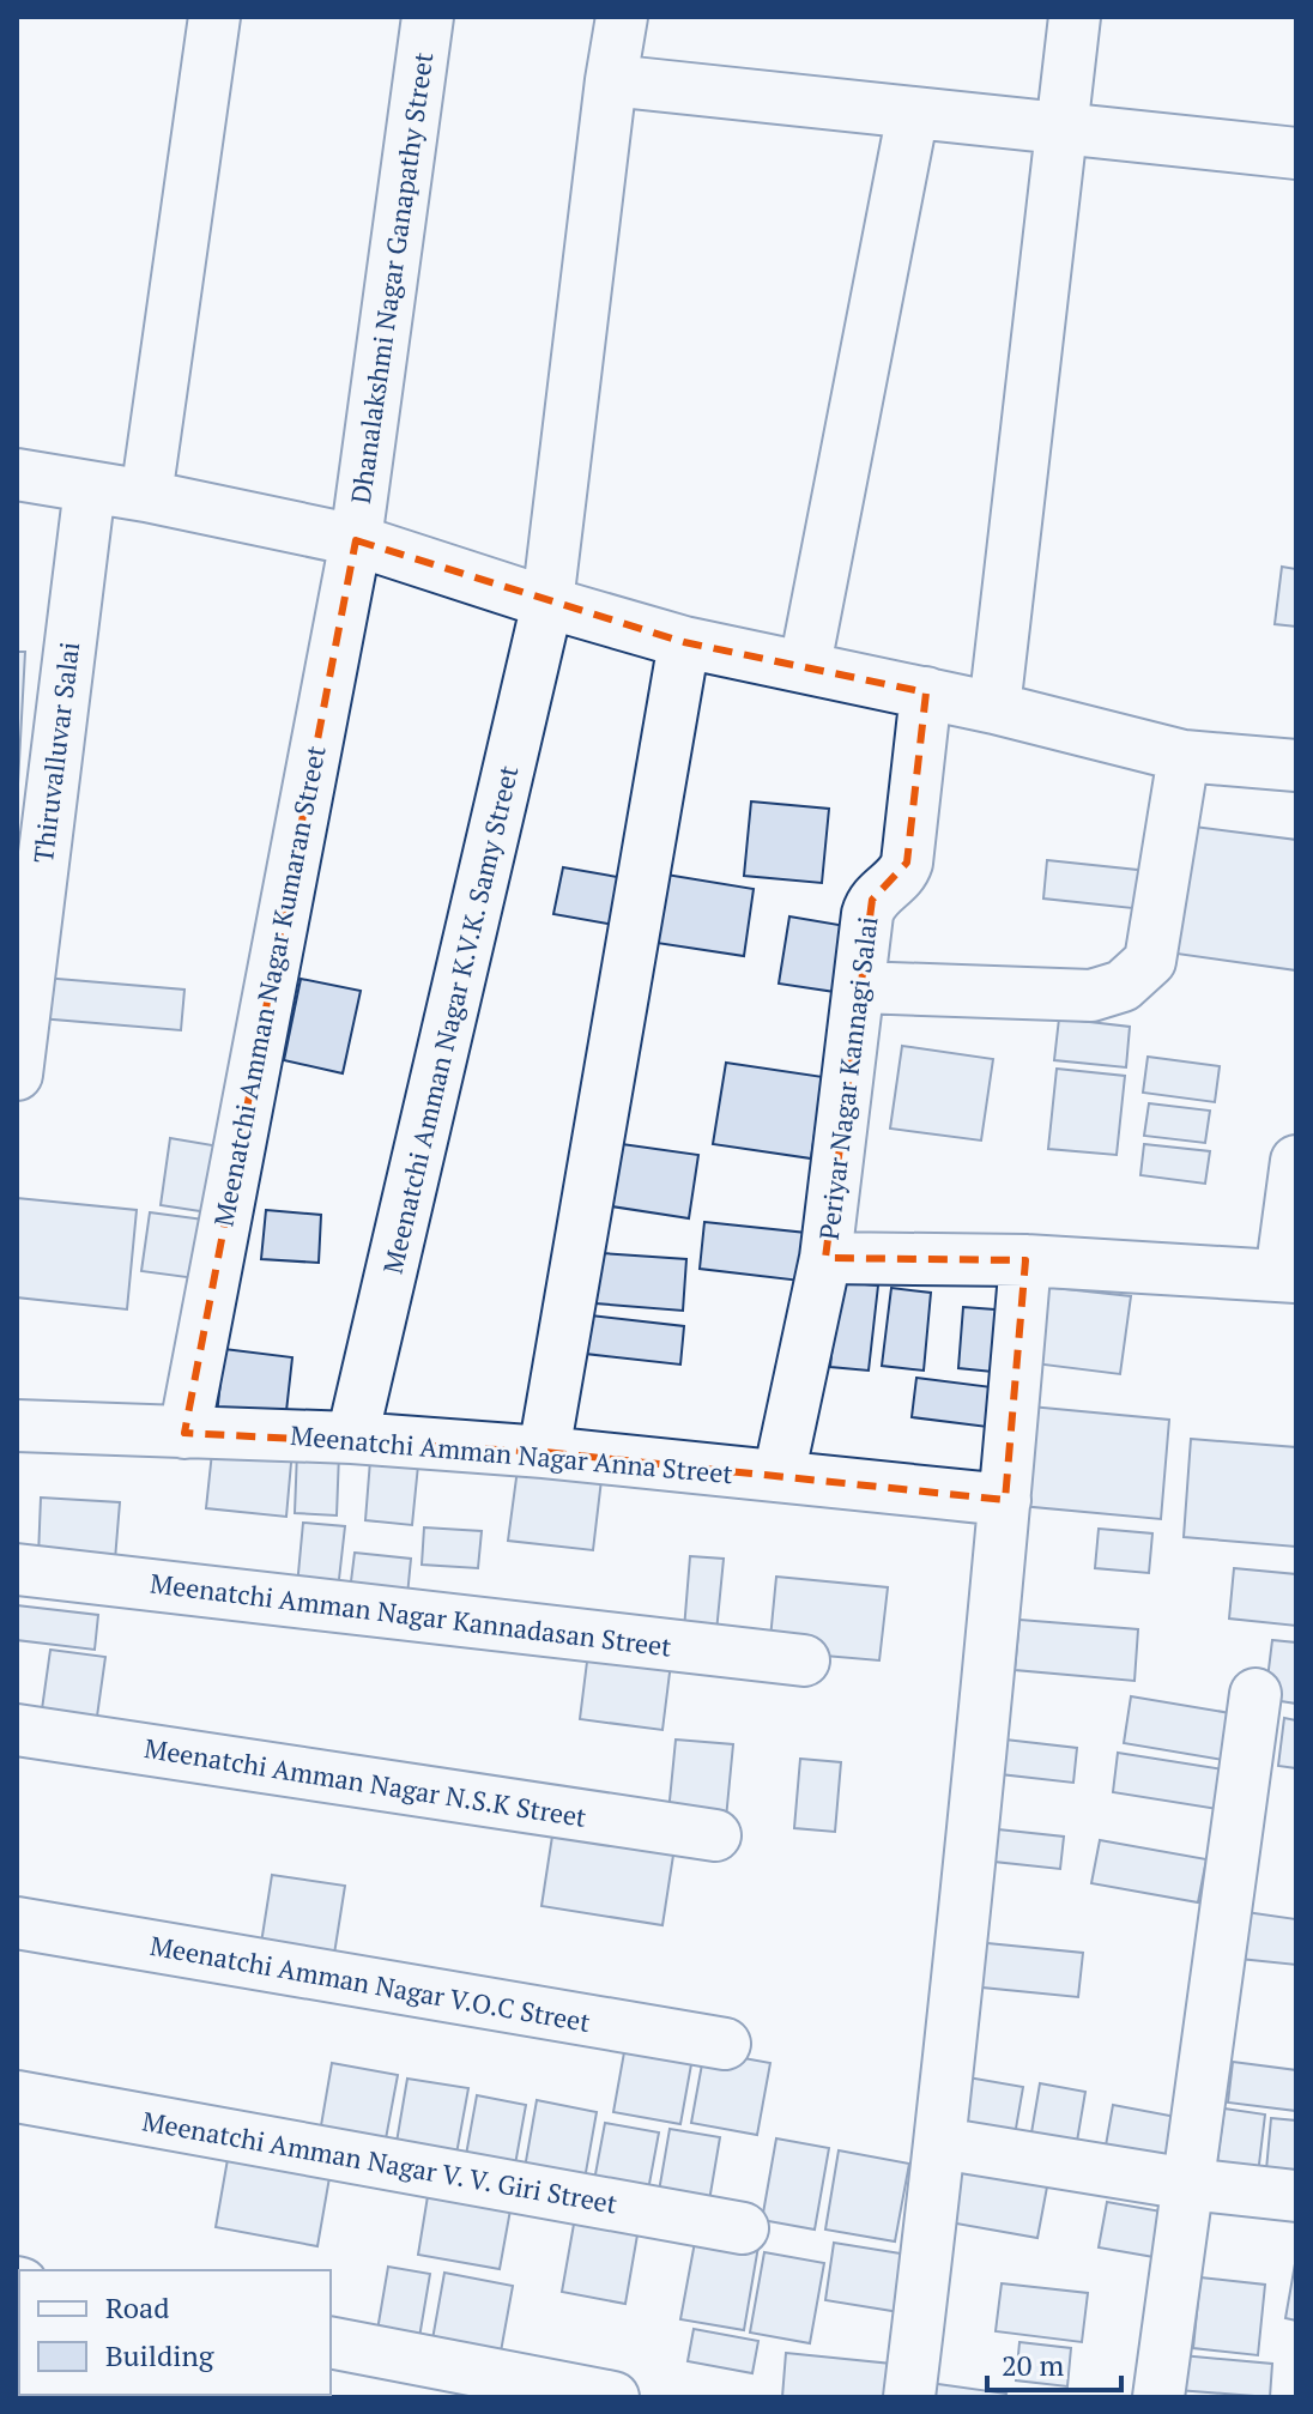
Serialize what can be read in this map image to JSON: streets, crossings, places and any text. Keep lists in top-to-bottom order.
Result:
{
  "streets": {
    "street": [
      "Dhanalakshmi Nagar Ganapathy Street",
      "Thiruvalluvar Salai",
      "Meenatchi Amman Nagar Kumaran Street",
      "Meenatchi Amman Nagar K.V.K. Samy Street",
      "Periyar Nagar Kannagi Salai",
      "Meenatchi Amman Nagar Anna Street",
      "Meenatchi Amman Nagar Kannadasan Street",
      "Meenatchi Amman Nagar N.S.K Street",
      "Meenatchi Amman Nagar V.O.C Street",
      "Meenatchi Amman Nagar V. V. Giri Street"
    ]
  },
  "crossings": [
    ["Dhanalakshmi Nagar Ganapathy Street", "Meenatchi Amman Nagar Kumaran Street"],
    ["Meenatchi Amman Nagar Kumaran Street", "Meenatchi Amman Nagar Anna Street"],
    ["Meenatchi Amman Nagar K.V.K. Samy Street", "Meenatchi Amman Nagar Anna Street"],
    ["Periyar Nagar Kannagi Salai", "Meenatchi Amman Nagar Anna Street"]
  ],
  "legend": ["Road", "Building"],
  "scale_bar": "20 m"
}
